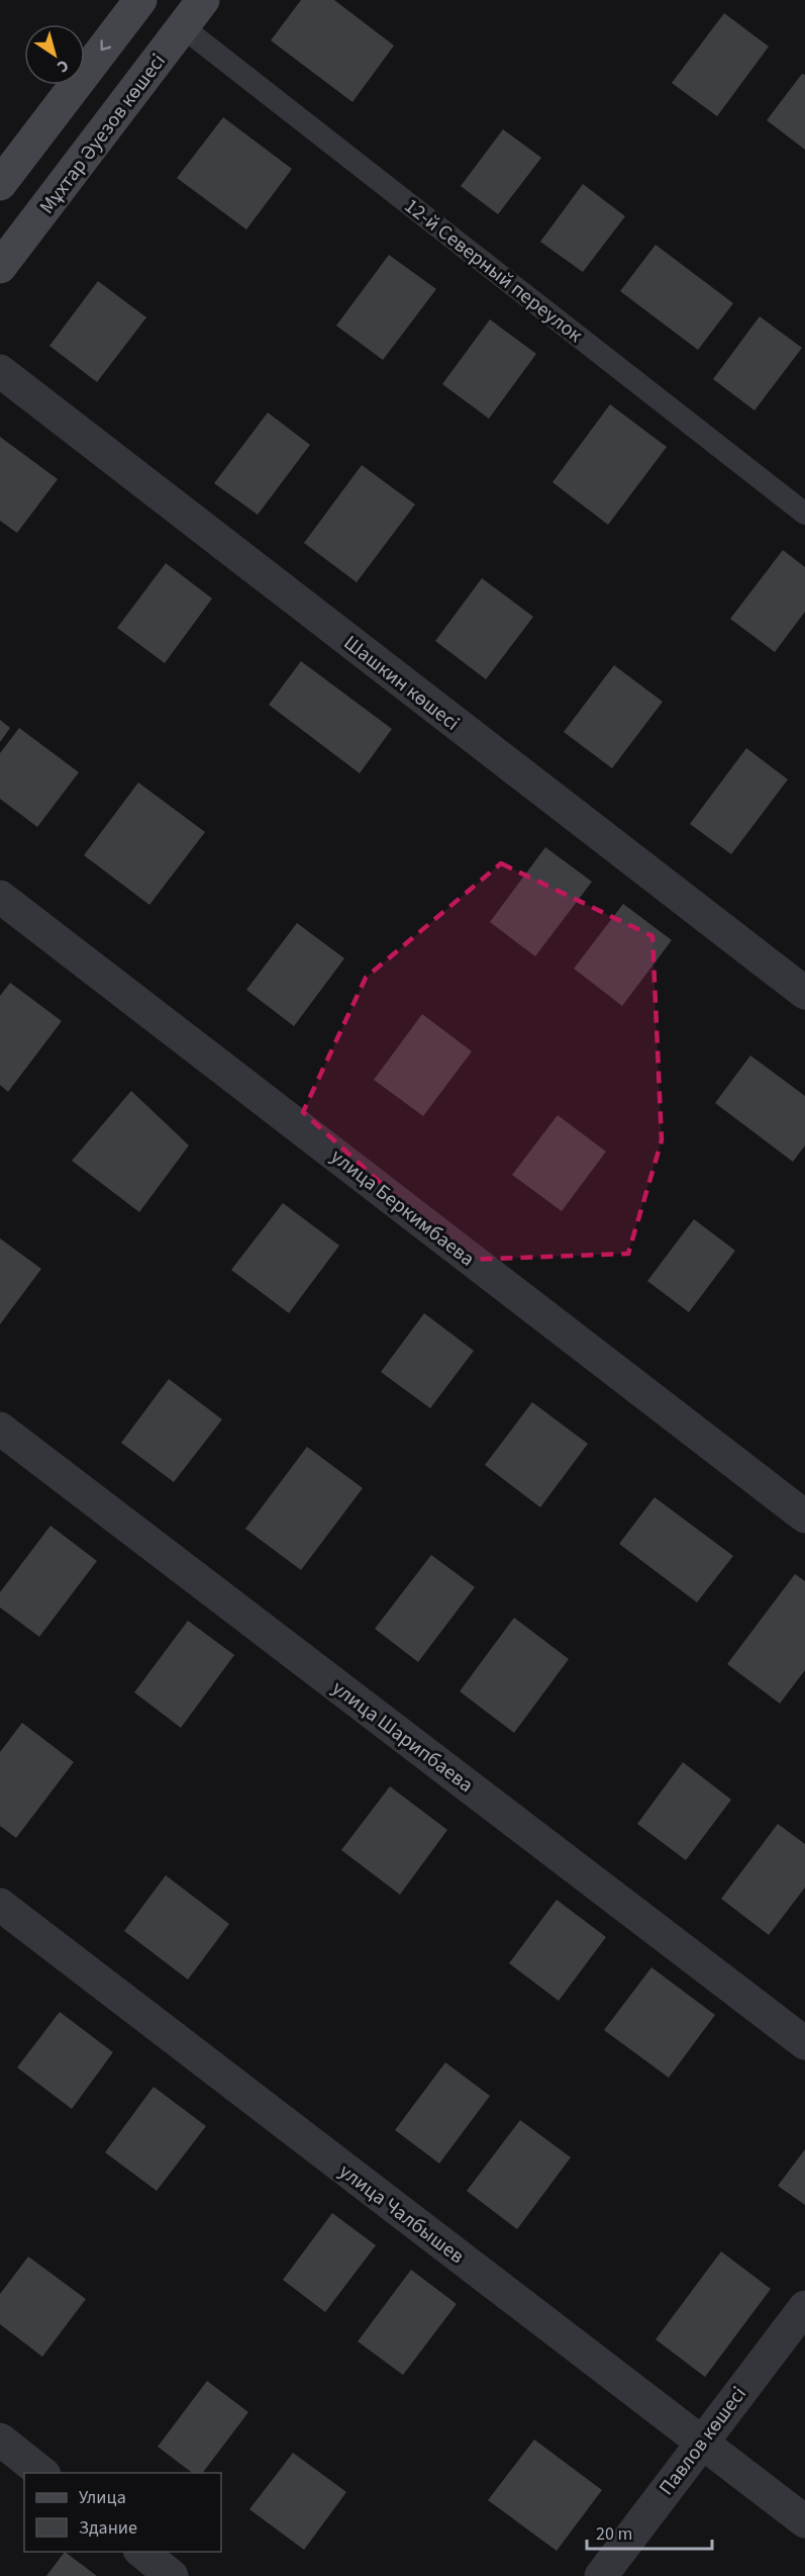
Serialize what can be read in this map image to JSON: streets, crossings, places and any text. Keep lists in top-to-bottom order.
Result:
{
  "streets": {
    "main road": ["Мұхтар Әуезов көшесі"],
    "street": [
      "Шашкин көшесі",
      "улица Беркимбаева",
      "улица Шарипбаева",
      "улица Чалбышев",
      "Павлов көшесі"
    ],
    "lane": ["12-й Северный переулок"]
  },
  "crossings": [
    ["Мұхтар Әуезов көшесі", "12-й Северный переулок"],
    ["улица Чалбышев", "Павлов көшесі"]
  ],
  "legend": ["Улица", "Здание"],
  "scale_bar": "20 m",
  "north": "bottom right"
}
